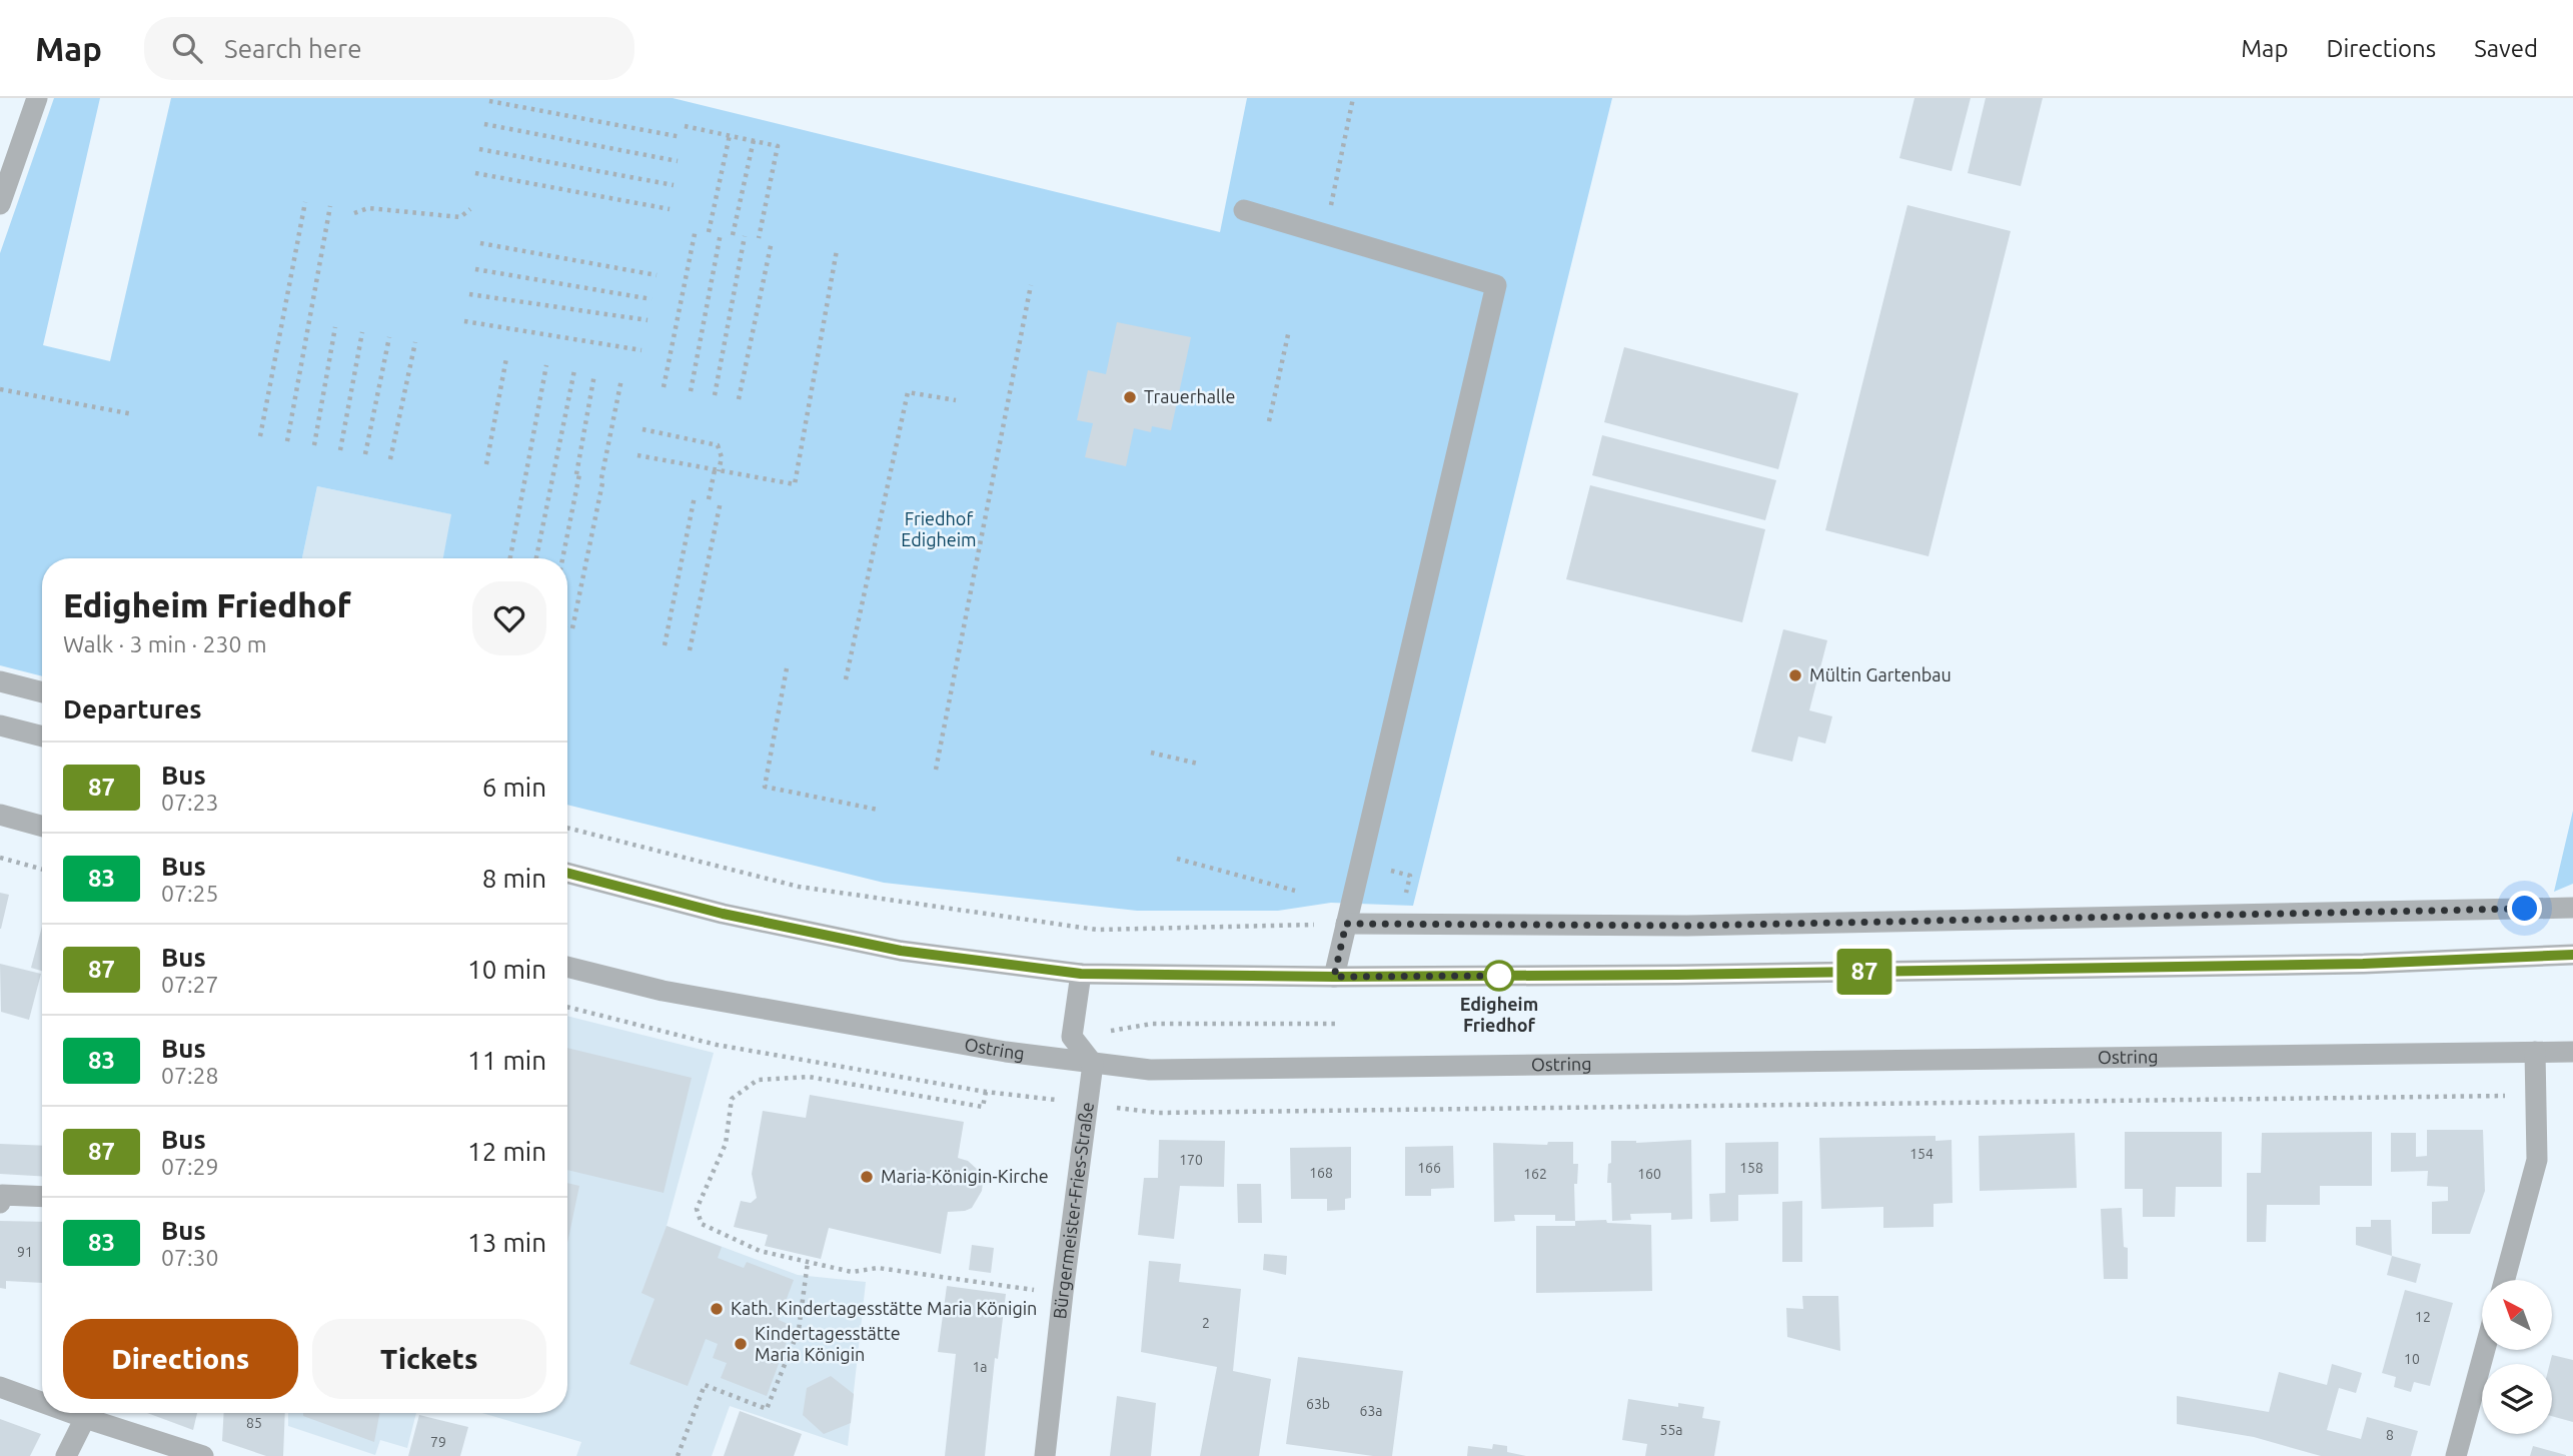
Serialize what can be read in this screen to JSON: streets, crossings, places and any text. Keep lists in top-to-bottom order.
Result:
{
  "streets": {
    "street": ["Ostring", "Bürgermeister-Fries-Straße"]
  },
  "crossings": [
    ["Ostring", "Bürgermeister-Fries-Straße"]
  ],
  "parks": ["Friedhof Edigheim"],
  "places": [
    "Trauerhalle",
    "Mültin Gartenbau",
    "Edigheim Friedhof",
    "Maria-Königin-Kirche",
    "Kath. Kindertagesstätte Maria Königin",
    "Kindertagesstätte Maria Königin"
  ],
  "lines": ["bus line 87"],
  "house_numbers": [
    "154",
    "170",
    "166",
    "158",
    "168",
    "162",
    "160",
    "91",
    "12",
    "2",
    "10",
    "1a",
    "63b",
    "63a",
    "85",
    "55a",
    "8",
    "79"
  ],
  "north": "top left",
  "page": {
    "header": "Map",
    "search": "Search here",
    "nav": ["Map", "Directions", "Saved"],
    "on_map": "87",
    "heading": [
      ["Edigheim Friedhof", "Walk · 3 min · 230 m"],
      "Departures"
    ],
    "list": [
      {
        "mark": "87",
        "name": "Bus",
        "note": "07:23",
        "value": "6 min"
      },
      {
        "mark": "83",
        "name": "Bus",
        "note": "07:25",
        "value": "8 min"
      },
      {
        "mark": "87",
        "name": "Bus",
        "note": "07:27",
        "value": "10 min"
      },
      {
        "mark": "83",
        "name": "Bus",
        "note": "07:28",
        "value": "11 min"
      },
      {
        "mark": "87",
        "name": "Bus",
        "note": "07:29",
        "value": "12 min"
      },
      {
        "mark": "83",
        "name": "Bus",
        "note": "07:30",
        "value": "13 min"
      }
    ],
    "buttons": ["Directions", "Tickets"]
  }
}
